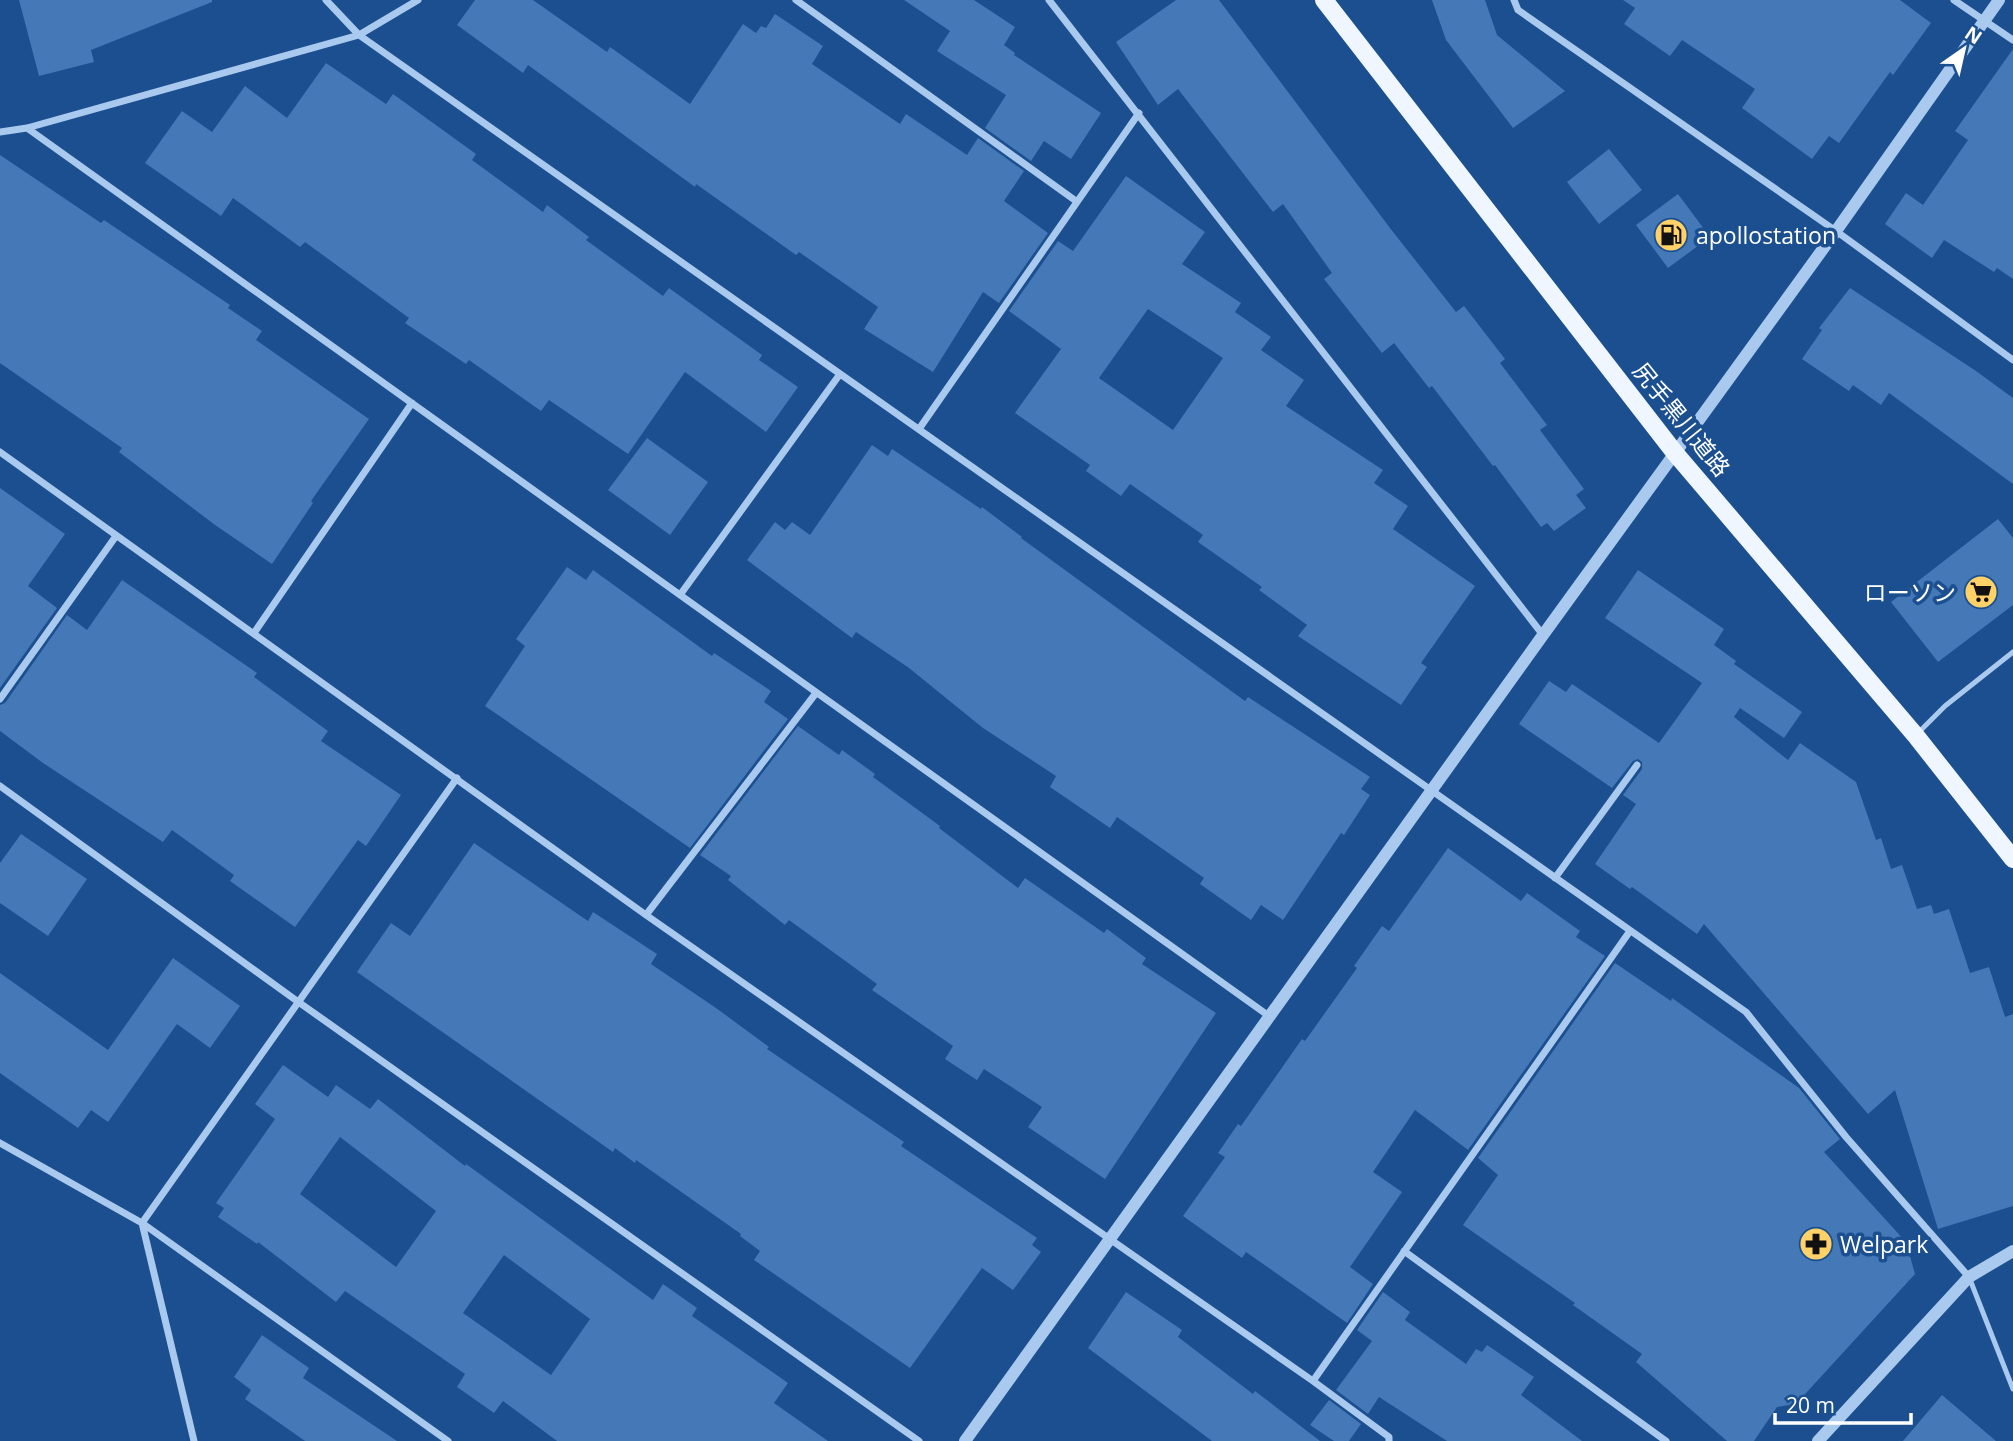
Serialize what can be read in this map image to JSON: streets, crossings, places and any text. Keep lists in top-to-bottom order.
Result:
{
  "streets": {
    "main road": ["尻手黒川道路"]
  },
  "places": {
    "fuel station": ["apollostation"],
    "supermarket": ["ローソン"],
    "pharmacy": ["Welpark"]
  },
  "scale_bar": "20 m",
  "north": "top right"
}
